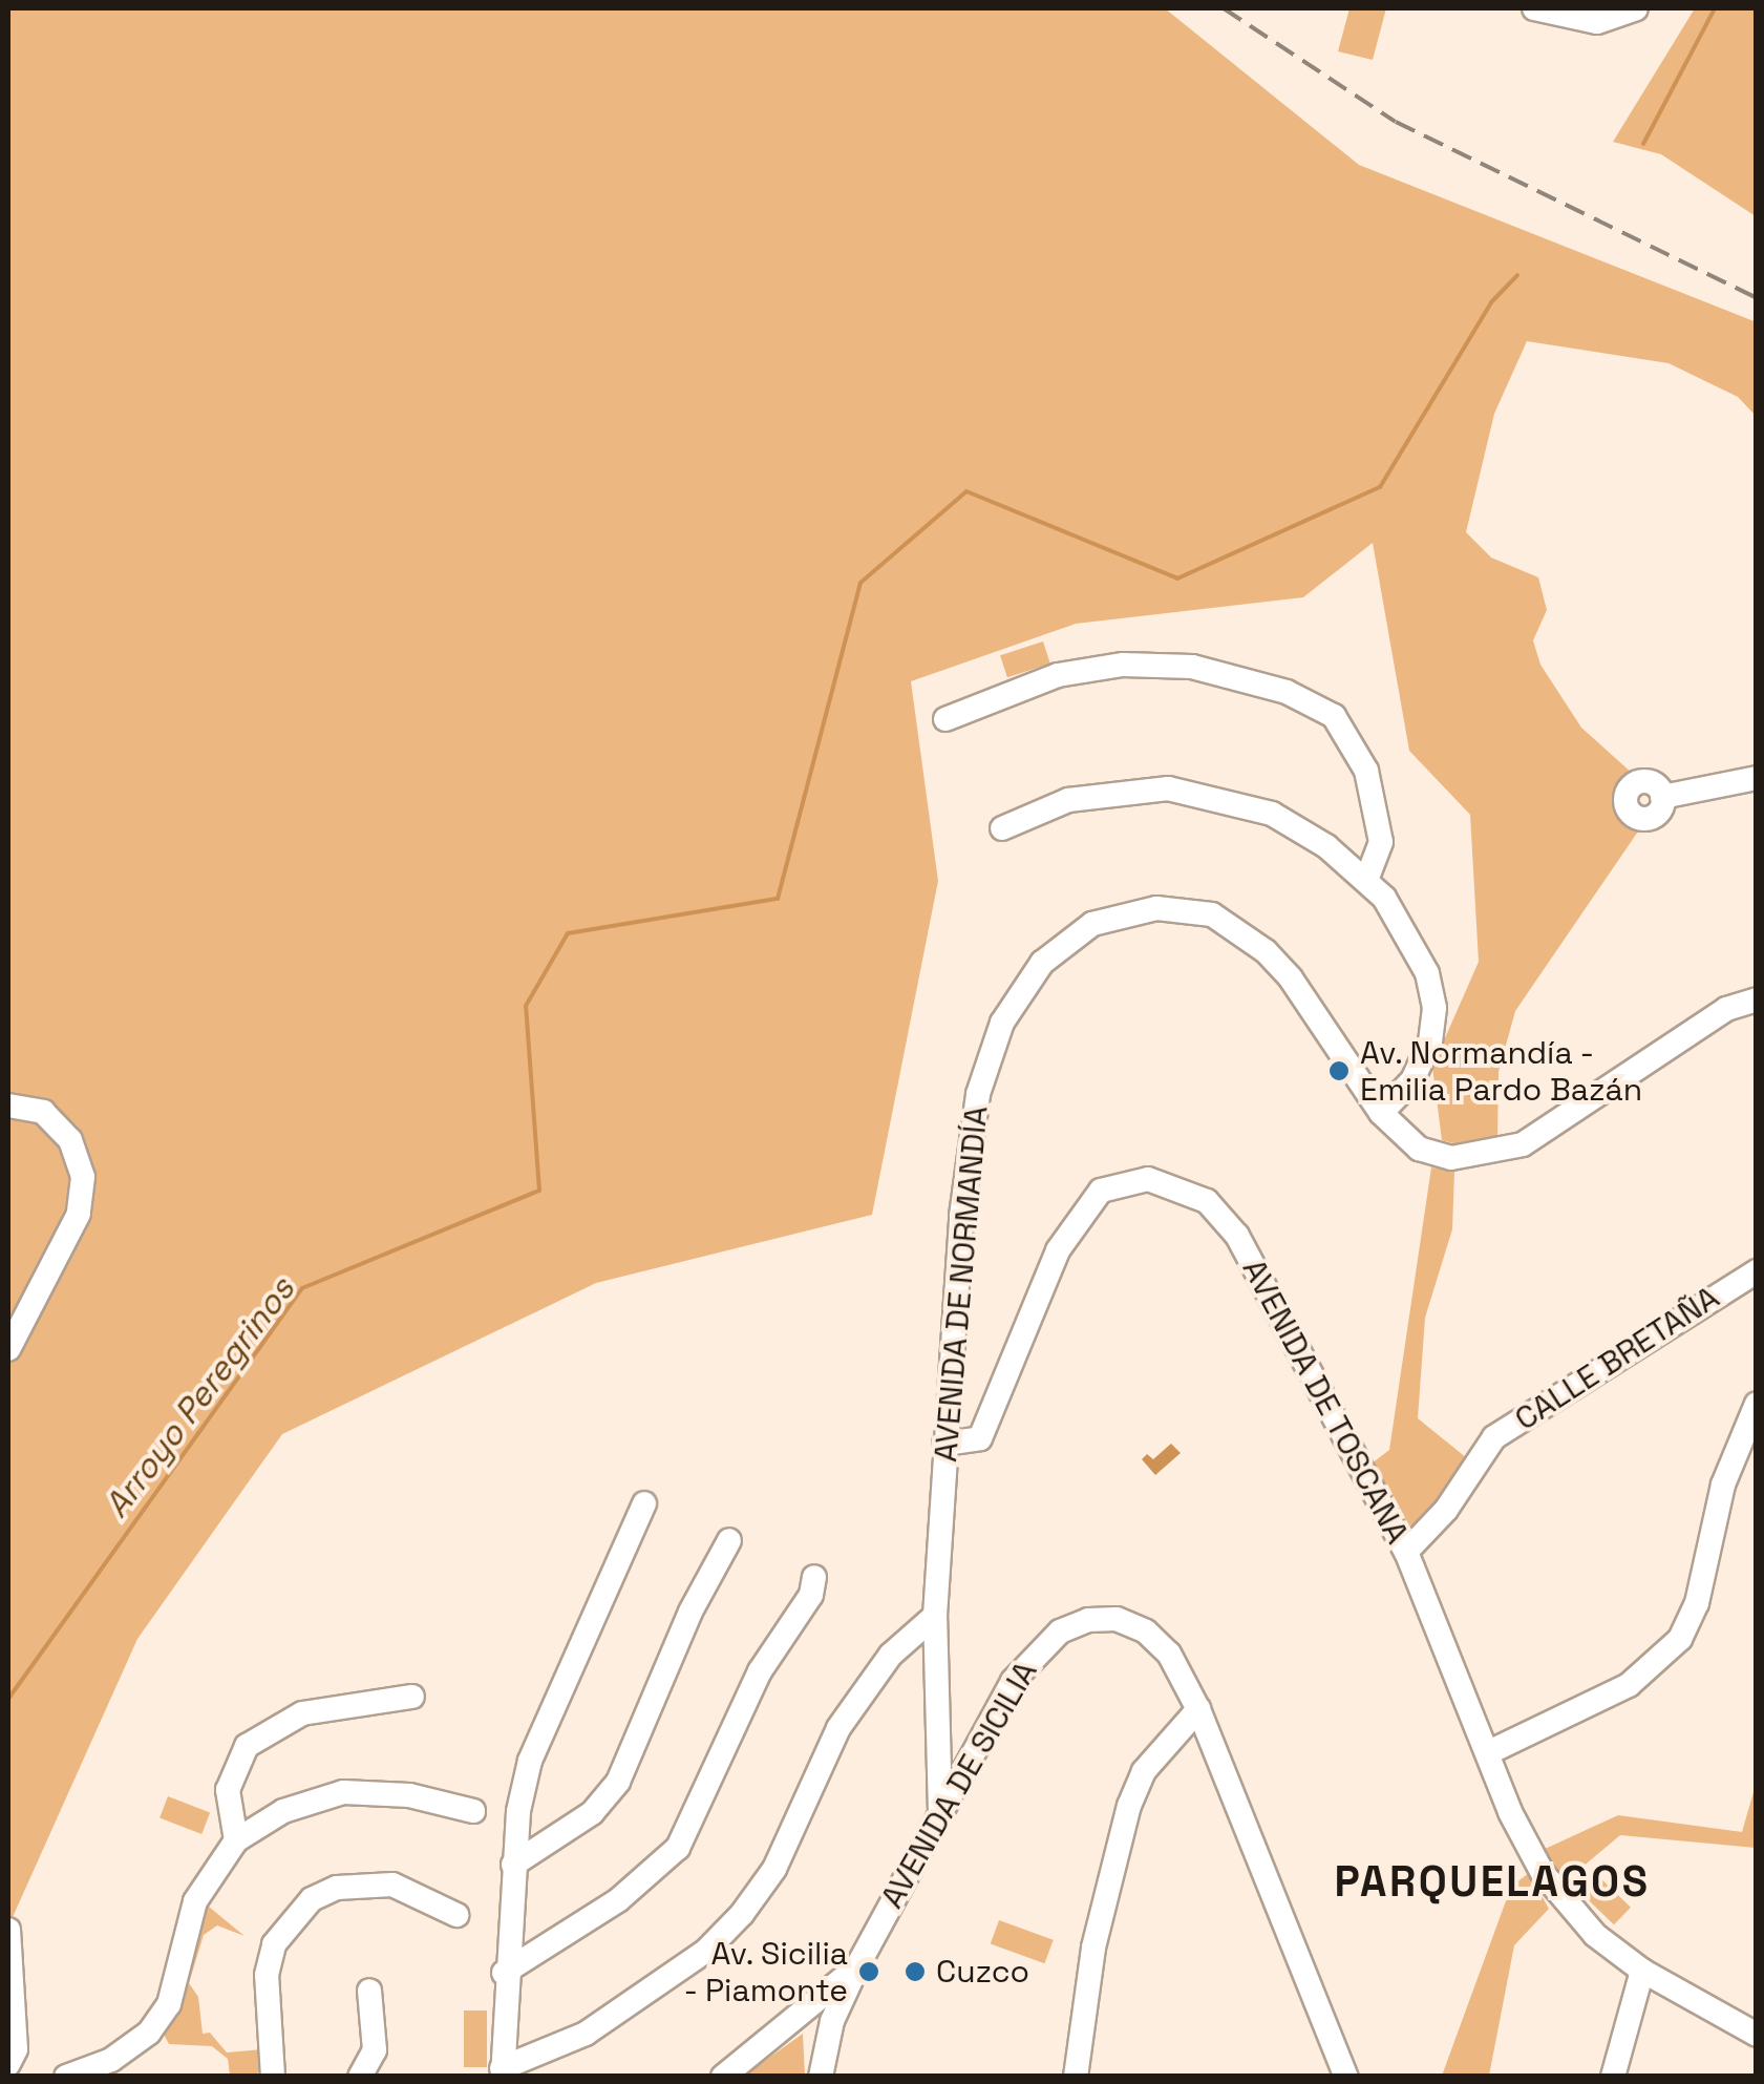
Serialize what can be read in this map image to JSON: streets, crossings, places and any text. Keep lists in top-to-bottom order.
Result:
{
  "streets": {
    "street": [
      "AVENIDA DE NORMANDÍA",
      "CALLE BRETAÑA",
      "AVENIDA DE TOSCANA",
      "AVENIDA DE SICILIA"
    ]
  },
  "crossings": [
    ["AVENIDA DE NORMANDÍA", "AVENIDA DE TOSCANA"],
    ["AVENIDA DE NORMANDÍA", "AVENIDA DE SICILIA"],
    ["CALLE BRETAÑA", "AVENIDA DE TOSCANA"]
  ],
  "districts": ["PARQUELAGOS"],
  "water": ["Arroyo Peregrinos"],
  "places": ["Av. Normandía - Emilia Pardo Bazán", "Av. Sicilia - Piamonte", "Cuzco"]
}
